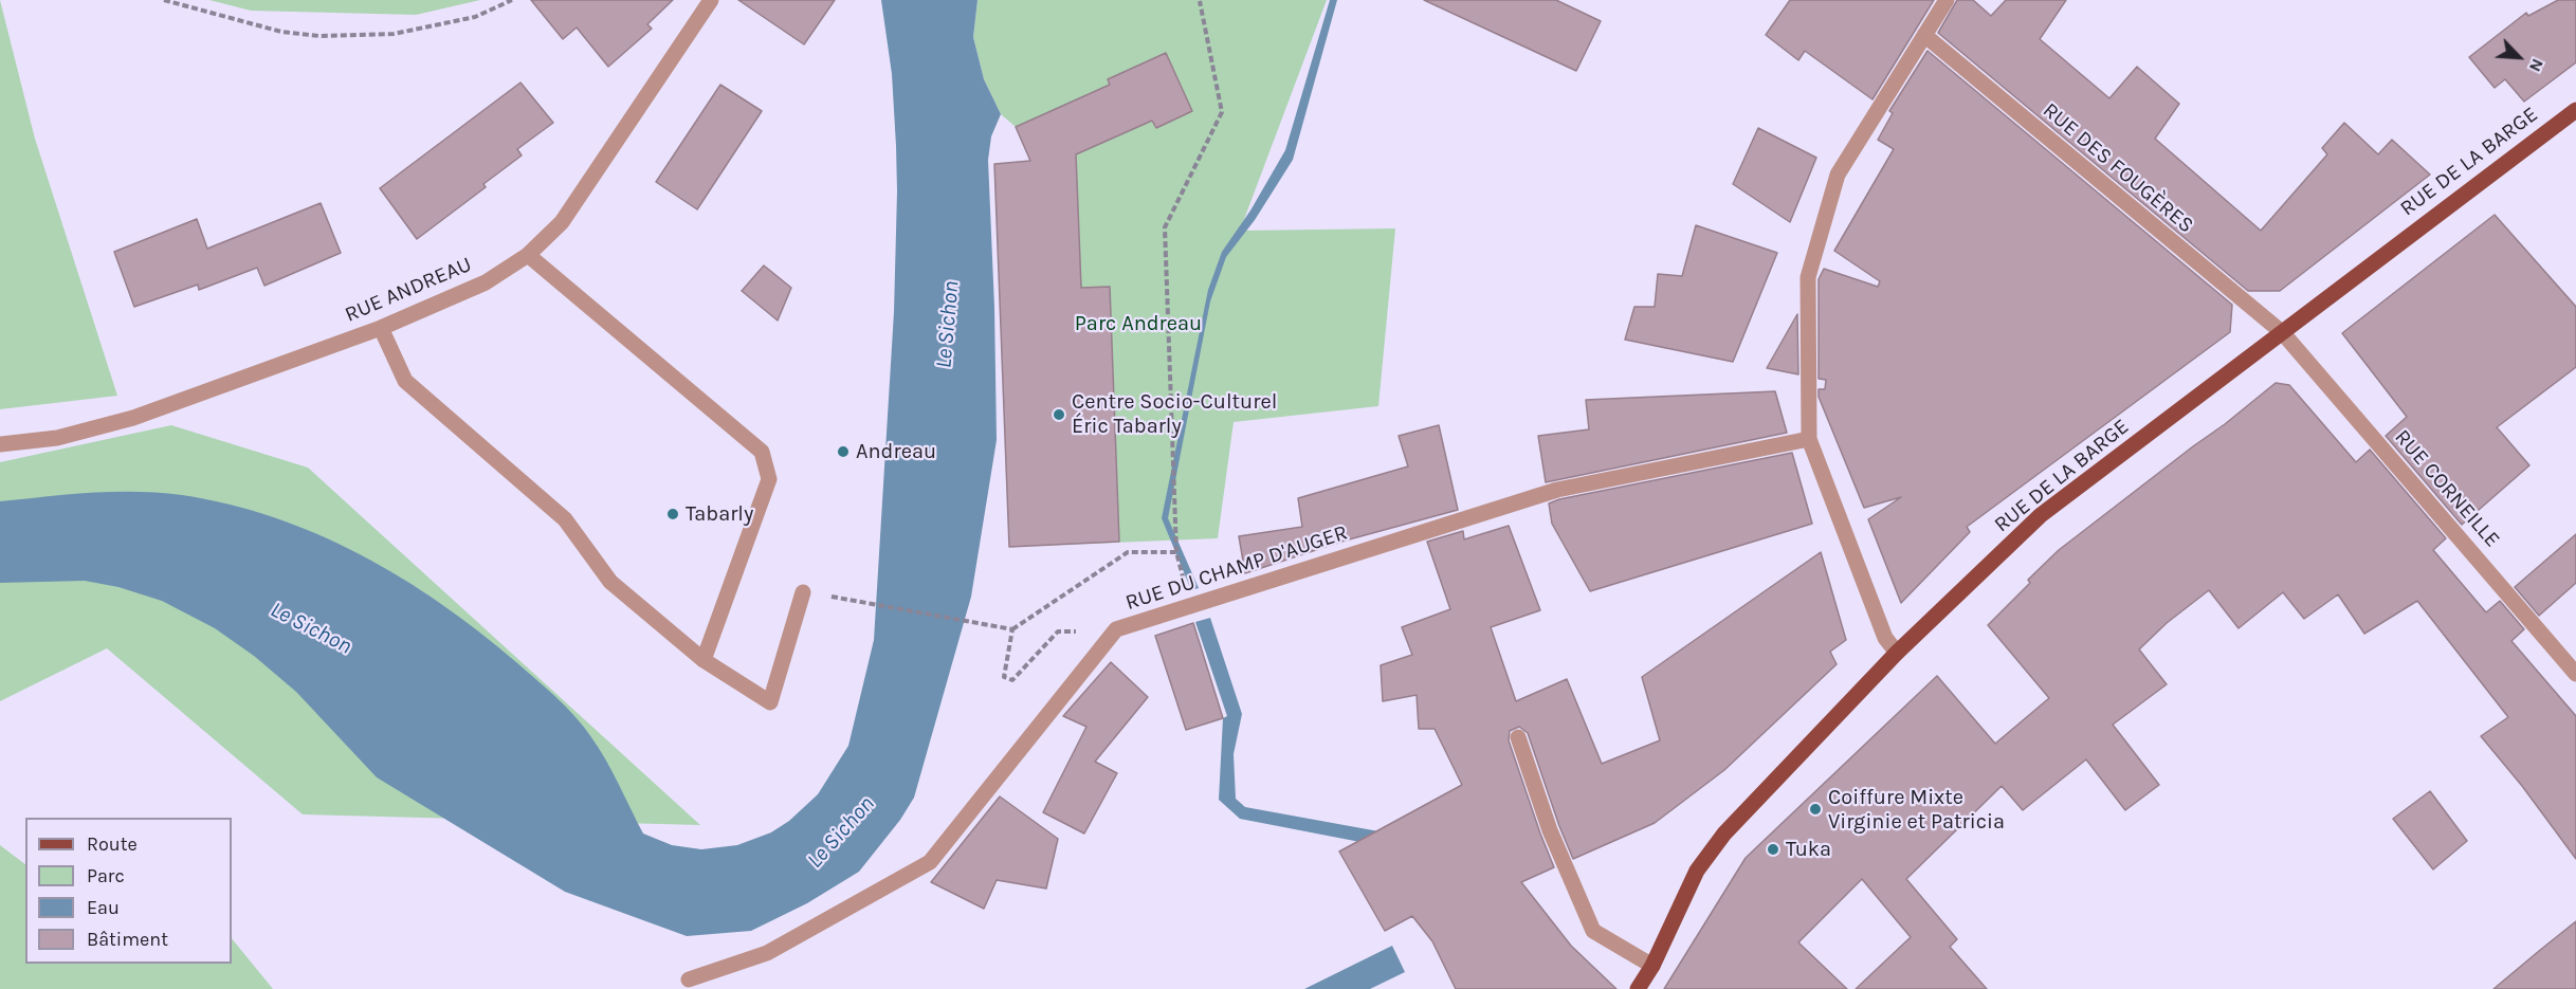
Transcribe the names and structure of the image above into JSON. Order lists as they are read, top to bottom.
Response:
{
  "streets": {
    "main road": ["RUE DE LA BARGE"],
    "street": [
      "RUE DES FOUGÈRES",
      "RUE ANDREAU",
      "RUE CORNEILLE",
      "RUE DU CHAMP D'AUGER"
    ]
  },
  "crossings": [
    ["RUE DE LA BARGE", "RUE DES FOUGÈRES"],
    ["RUE DE LA BARGE", "RUE CORNEILLE"],
    ["RUE DES FOUGÈRES", "RUE CORNEILLE"]
  ],
  "water": ["Le Sichon"],
  "parks": ["Parc Andreau"],
  "places": [
    "Centre Socio-Culturel Éric Tabarly",
    "Andreau",
    "Tabarly",
    "Coiffure Mixte Virginie et Patricia",
    "Tuka"
  ],
  "legend": [
    "Route",
    "Parc",
    "Eau",
    "Bâtiment"
  ],
  "north": "bottom right"
}
